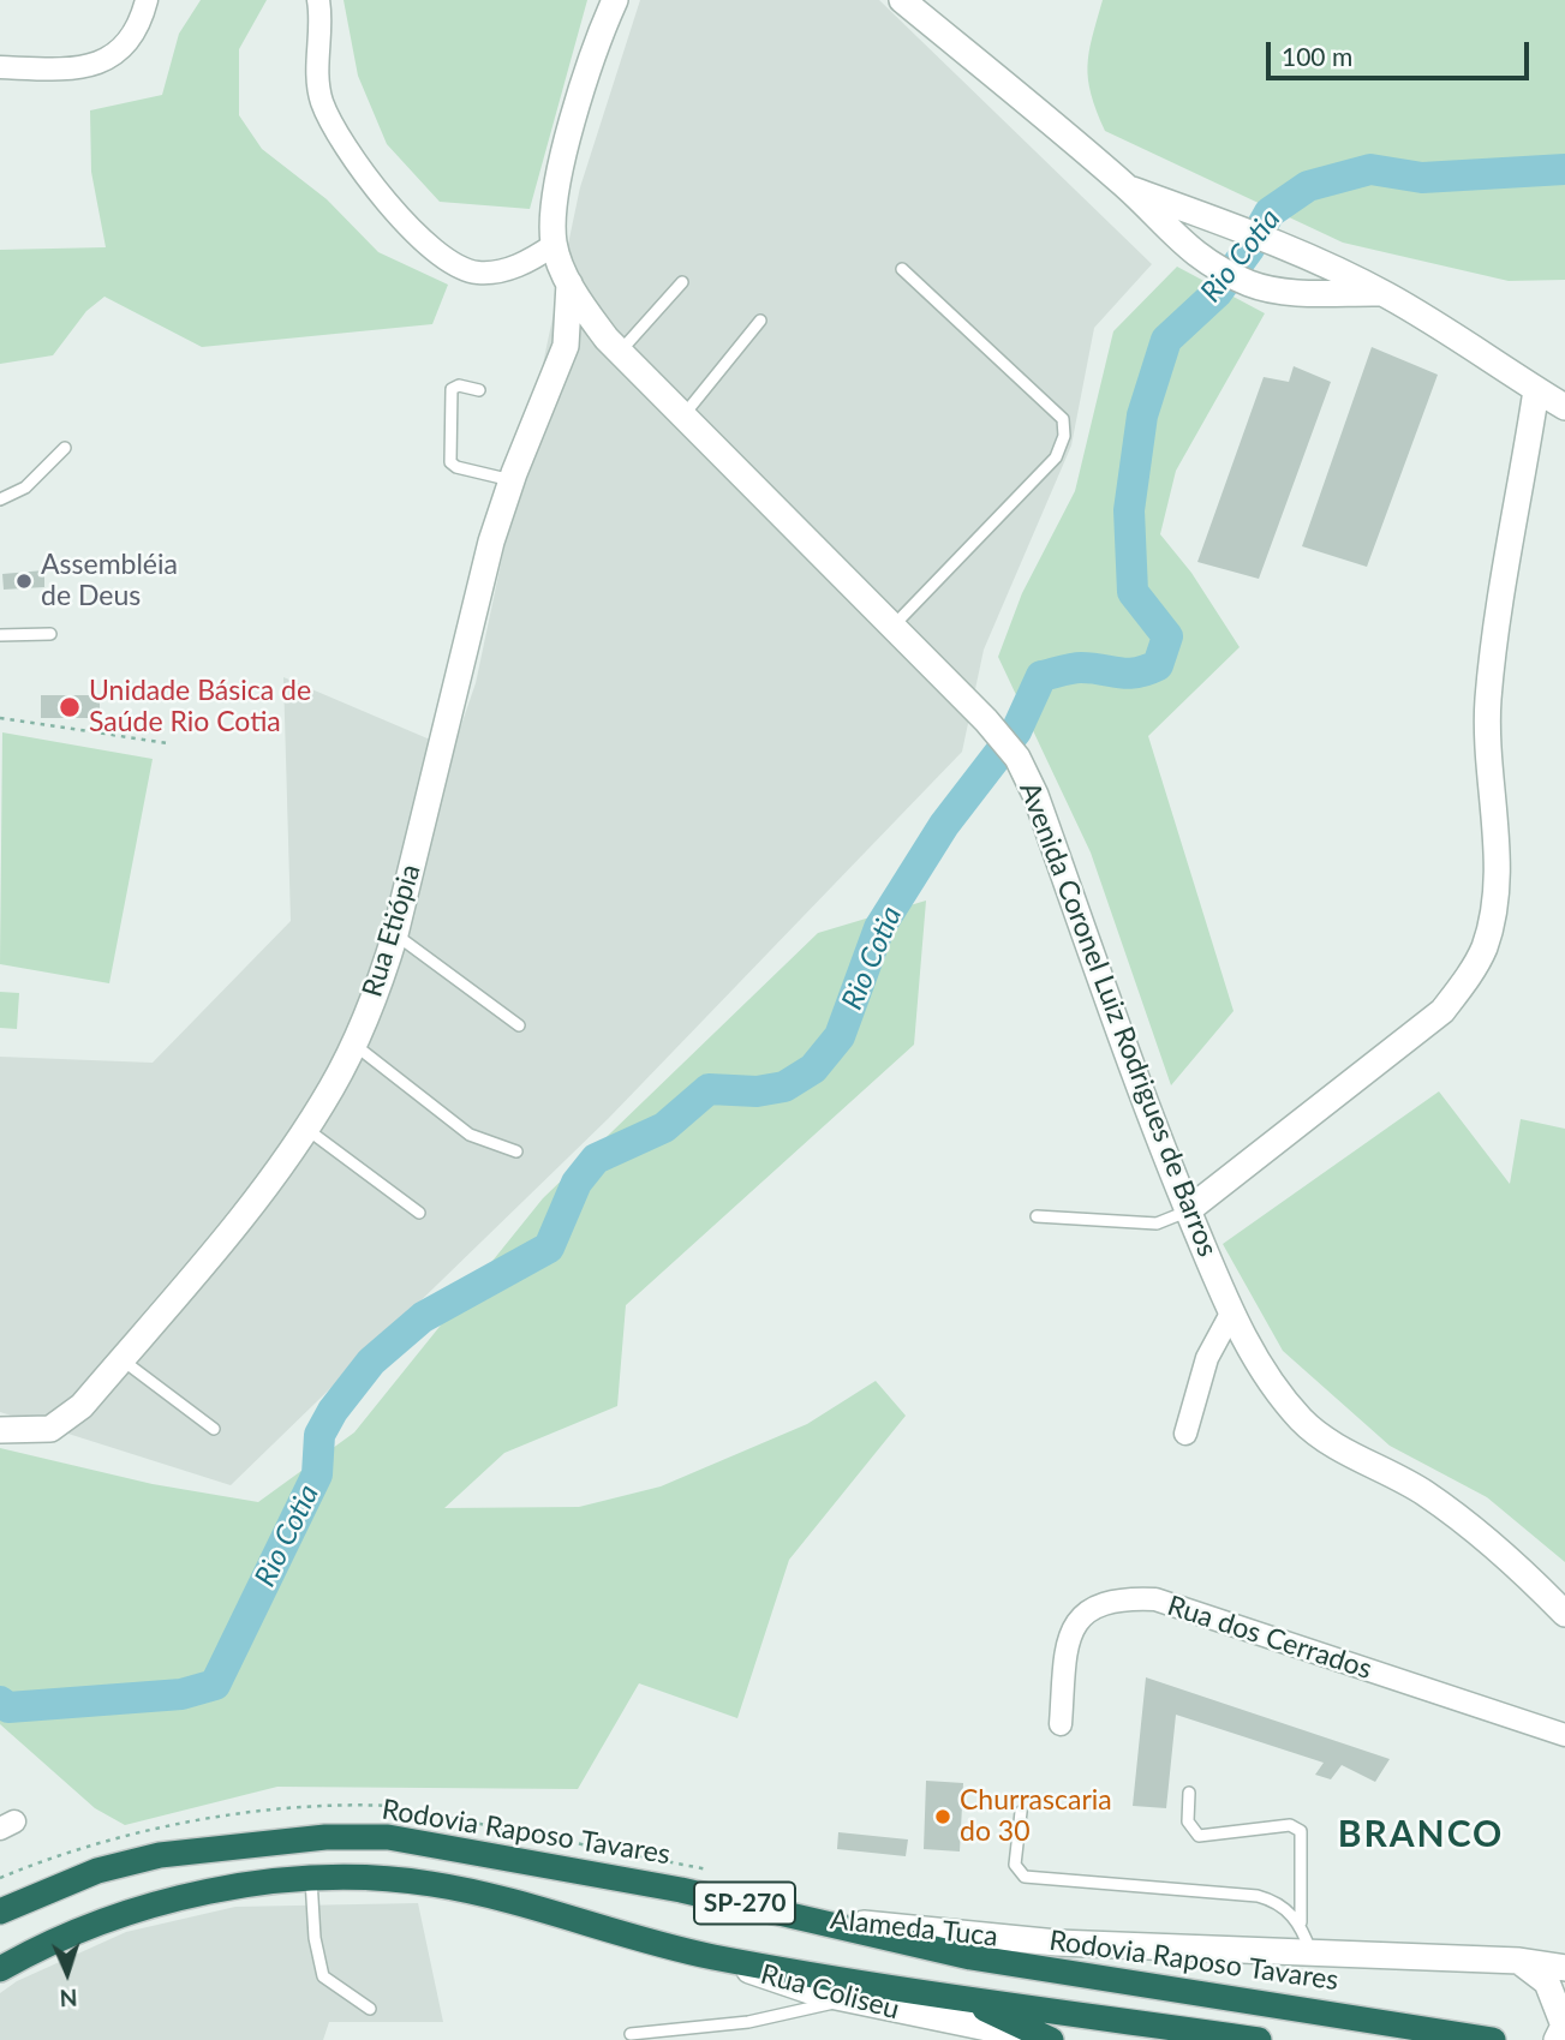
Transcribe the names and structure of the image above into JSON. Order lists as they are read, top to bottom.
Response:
{
  "streets": {
    "highway": ["Rodovia Raposo Tavares", "SP-270"],
    "street": [
      "Rua Etiópia",
      "Avenida Coronel Luiz Rodrigues de Barros",
      "Rua dos Cerrados",
      "Alameda Tuca",
      "Rua Coliseu"
    ]
  },
  "crossings": [
    ["Rua Etiópia", "Avenida Coronel Luiz Rodrigues de Barros"],
    ["Rodovia Raposo Tavares", "Alameda Tuca"],
    ["SP-270", "Rua Coliseu"]
  ],
  "districts": ["BRANCO"],
  "water": ["Rio Cotia"],
  "places": ["Assembléia de Deus", "Unidade Básica de Saúde Rio Cotia", "Churrascaria do 30"],
  "scale_bar": "100 m",
  "north": "bottom"
}
